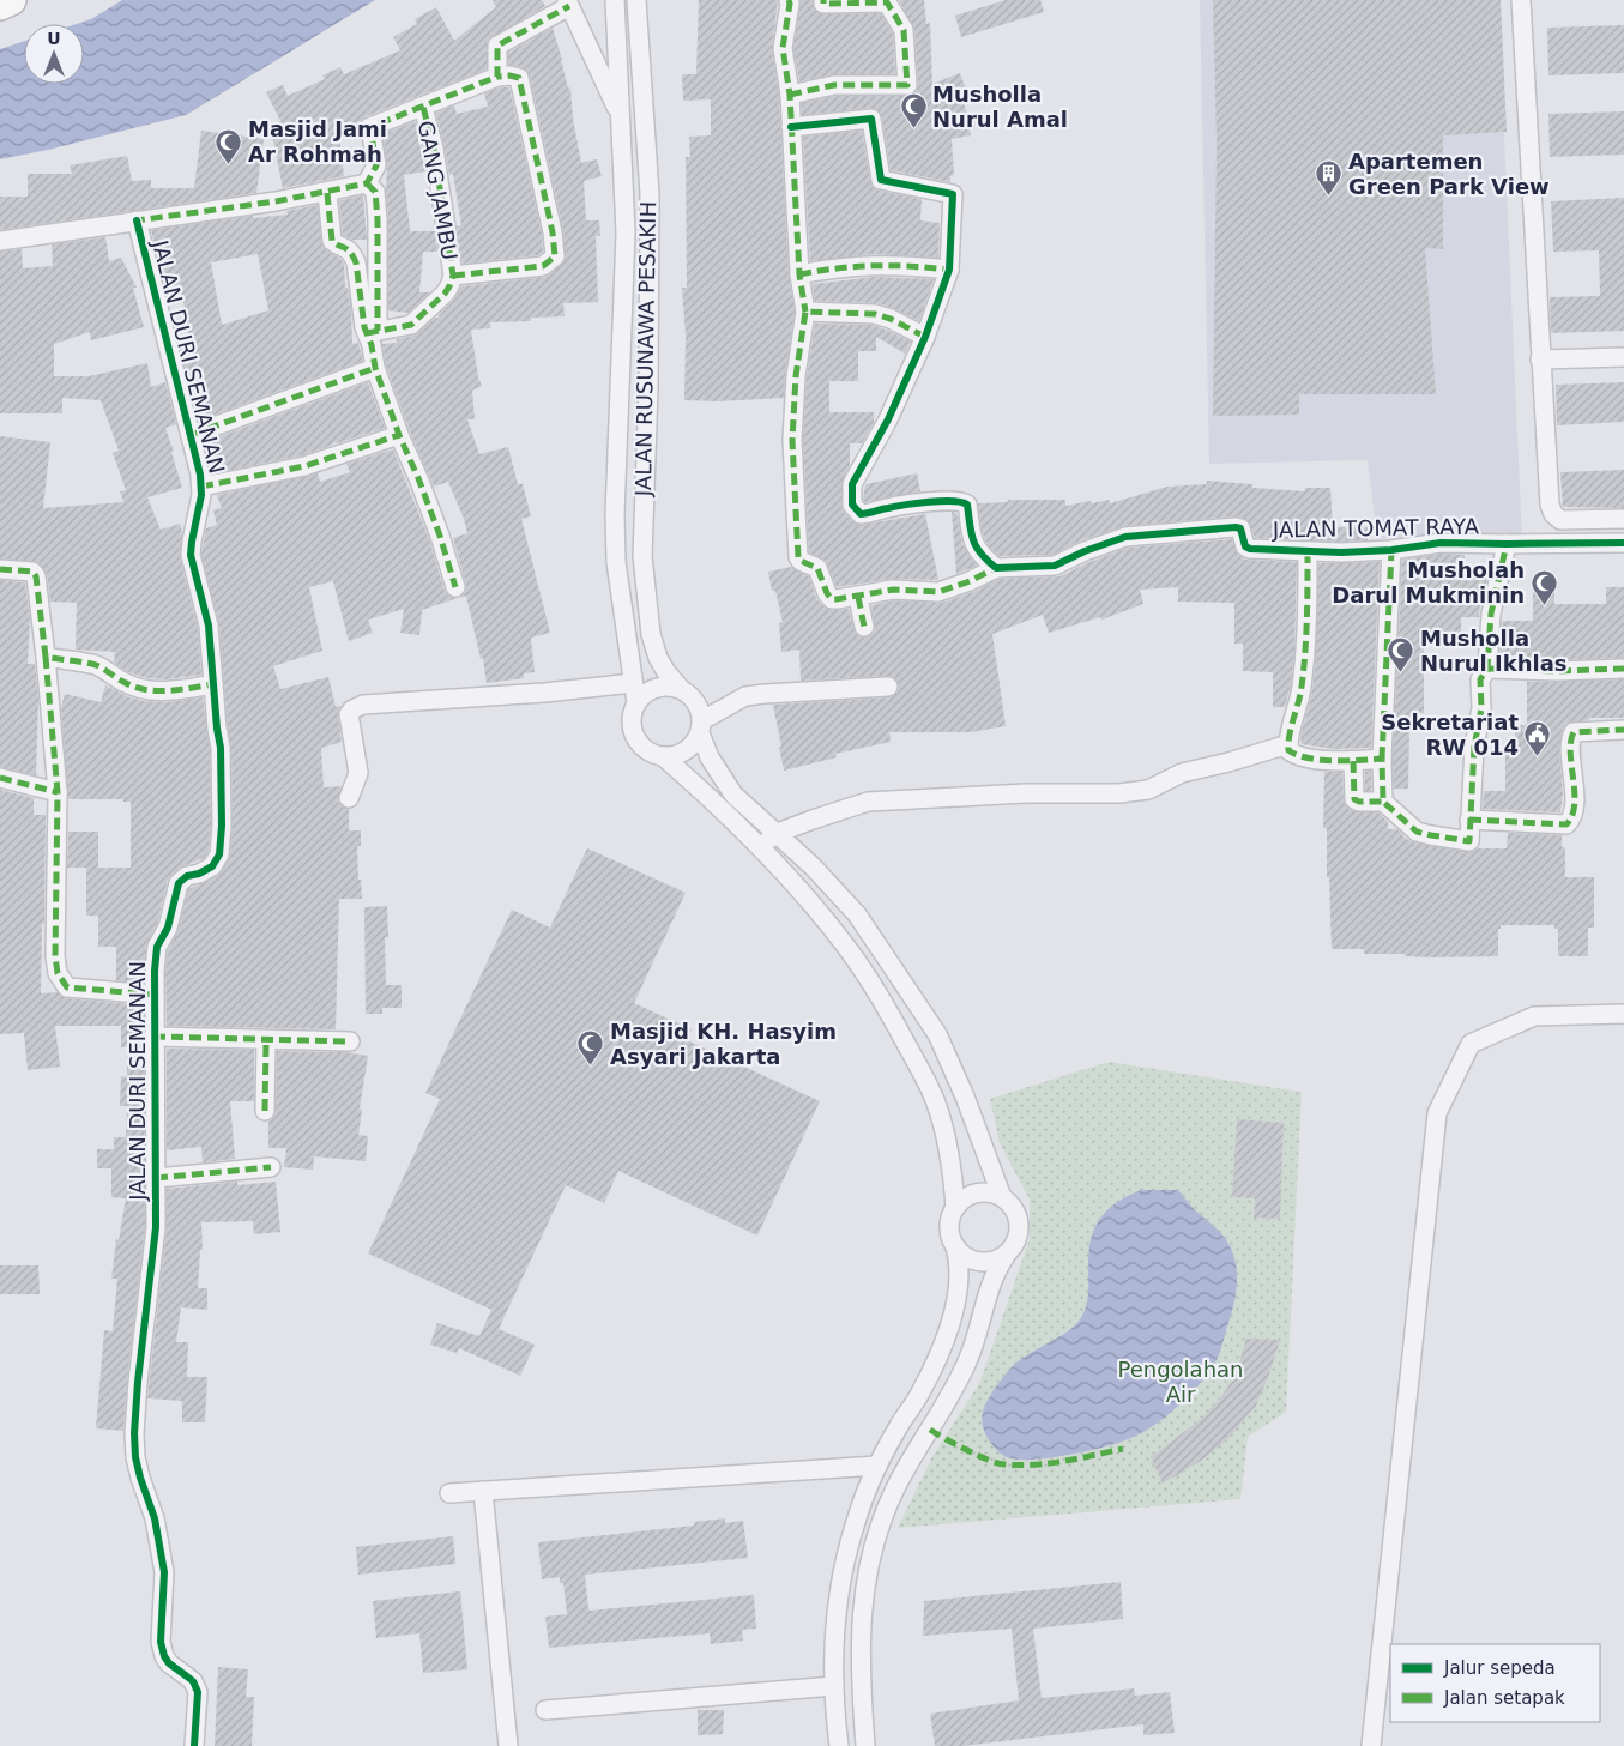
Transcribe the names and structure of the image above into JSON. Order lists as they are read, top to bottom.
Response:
{
  "streets": {
    "street": [
      "GANG JAMBU",
      "JALAN RUSUNAWA PESAKIH",
      "JALAN DURI SEMANAN",
      "JALAN TOMAT RAYA"
    ]
  },
  "parks": ["Pengolahan Air"],
  "places": {
    "mosque": [
      "Musholla Nurul Amal",
      "Masjid Jami Ar Rohmah",
      "Musholah Darul Mukminin",
      "Musholla Nurul Ikhlas",
      "Masjid KH. Hasyim Asyari Jakarta"
    ],
    "building": ["Apartemen Green Park View"],
    "public building": ["Sekretariat RW 014"]
  },
  "legend": ["Jalur sepeda", "Jalan setapak"],
  "north": "top"
}
